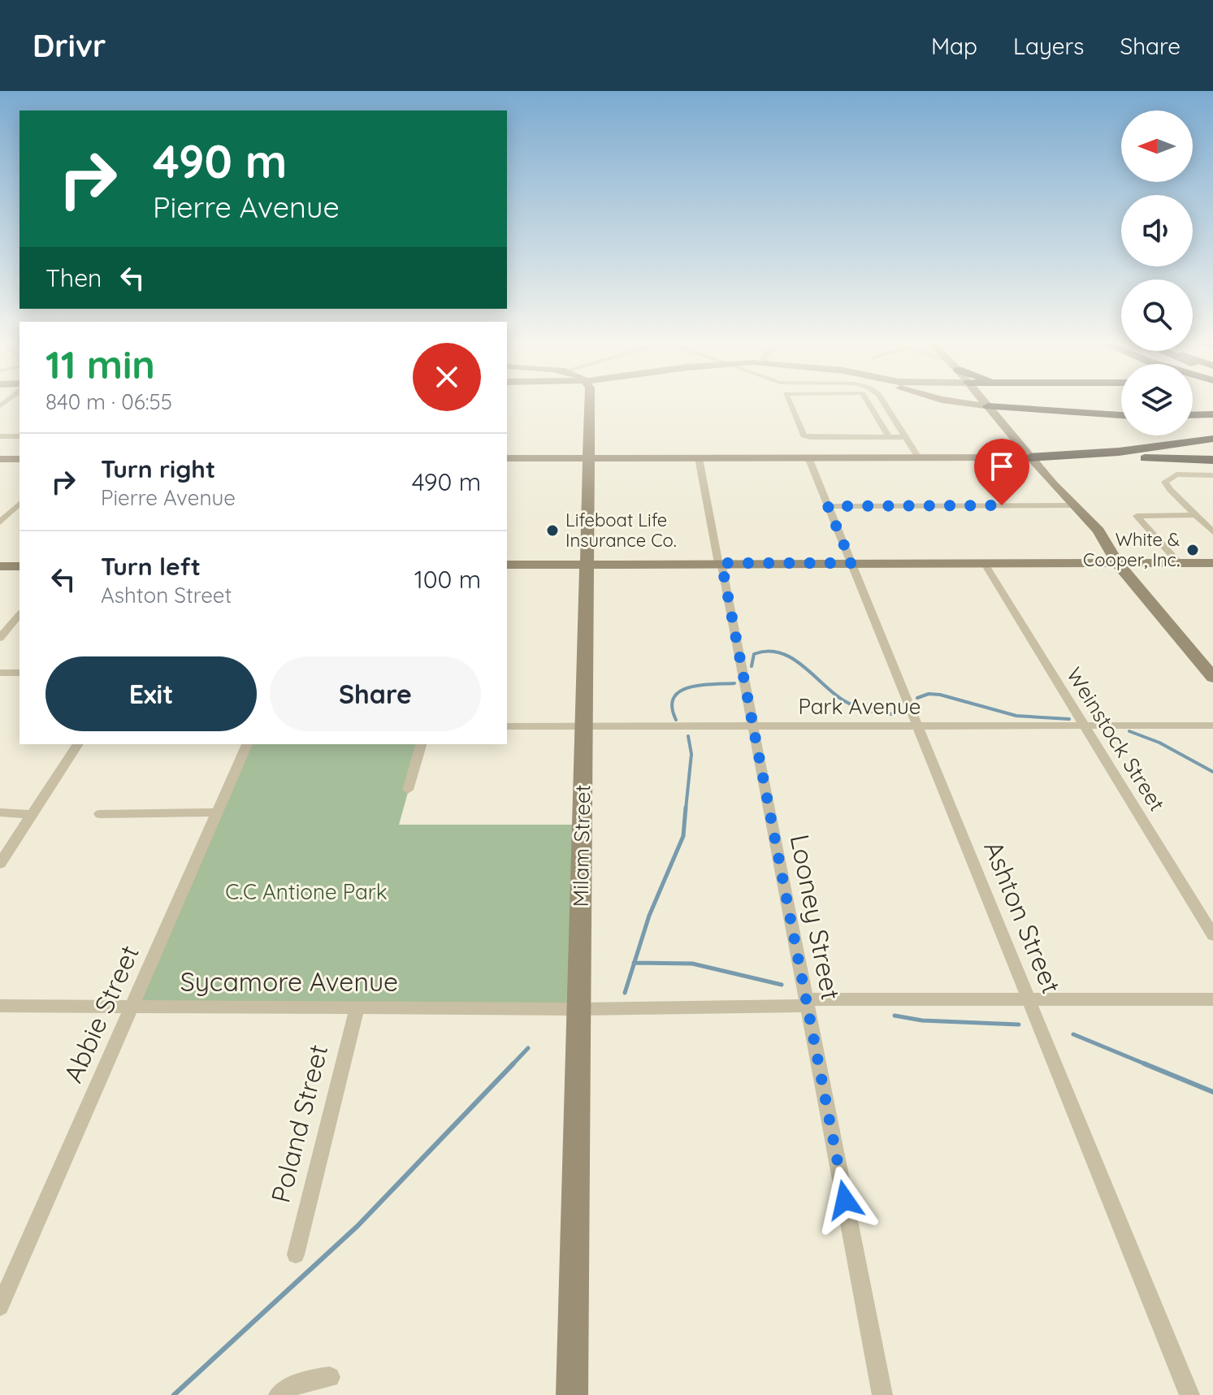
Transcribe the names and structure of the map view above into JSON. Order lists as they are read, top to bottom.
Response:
{
  "streets": {
    "street": [
      "Park Avenue",
      "Weinstock Street",
      "Milam Street",
      "Looney Street",
      "Ashton Street",
      "Sycamore Avenue",
      "Abbie Street",
      "Poland Street"
    ]
  },
  "crossings": [
    ["Park Avenue", "Weinstock Street"],
    ["Park Avenue", "Milam Street"],
    ["Park Avenue", "Looney Street"],
    ["Park Avenue", "Ashton Street"],
    ["Milam Street", "Sycamore Avenue"],
    ["Looney Street", "Sycamore Avenue"],
    ["Ashton Street", "Sycamore Avenue"],
    ["Sycamore Avenue", "Abbie Street"],
    ["Sycamore Avenue", "Poland Street"]
  ],
  "parks": ["C.C Antione Park"],
  "places": ["Lifeboat Life Insurance Co.", "White & Cooper, Inc."],
  "north": "left",
  "page": {
    "header": "Drivr",
    "nav": ["Map", "Layers", "Share"],
    "turn": ["490 m", "Pierre Avenue"],
    "then": "Then",
    "heading": ["11 min", "840 m · 06:55"],
    "list": [
      {
        "name": "Turn right",
        "note": "Pierre Avenue",
        "value": "490 m"
      },
      {
        "name": "Turn left",
        "note": "Ashton Street",
        "value": "100 m"
      }
    ],
    "buttons": ["Exit", "Share"]
  }
}
